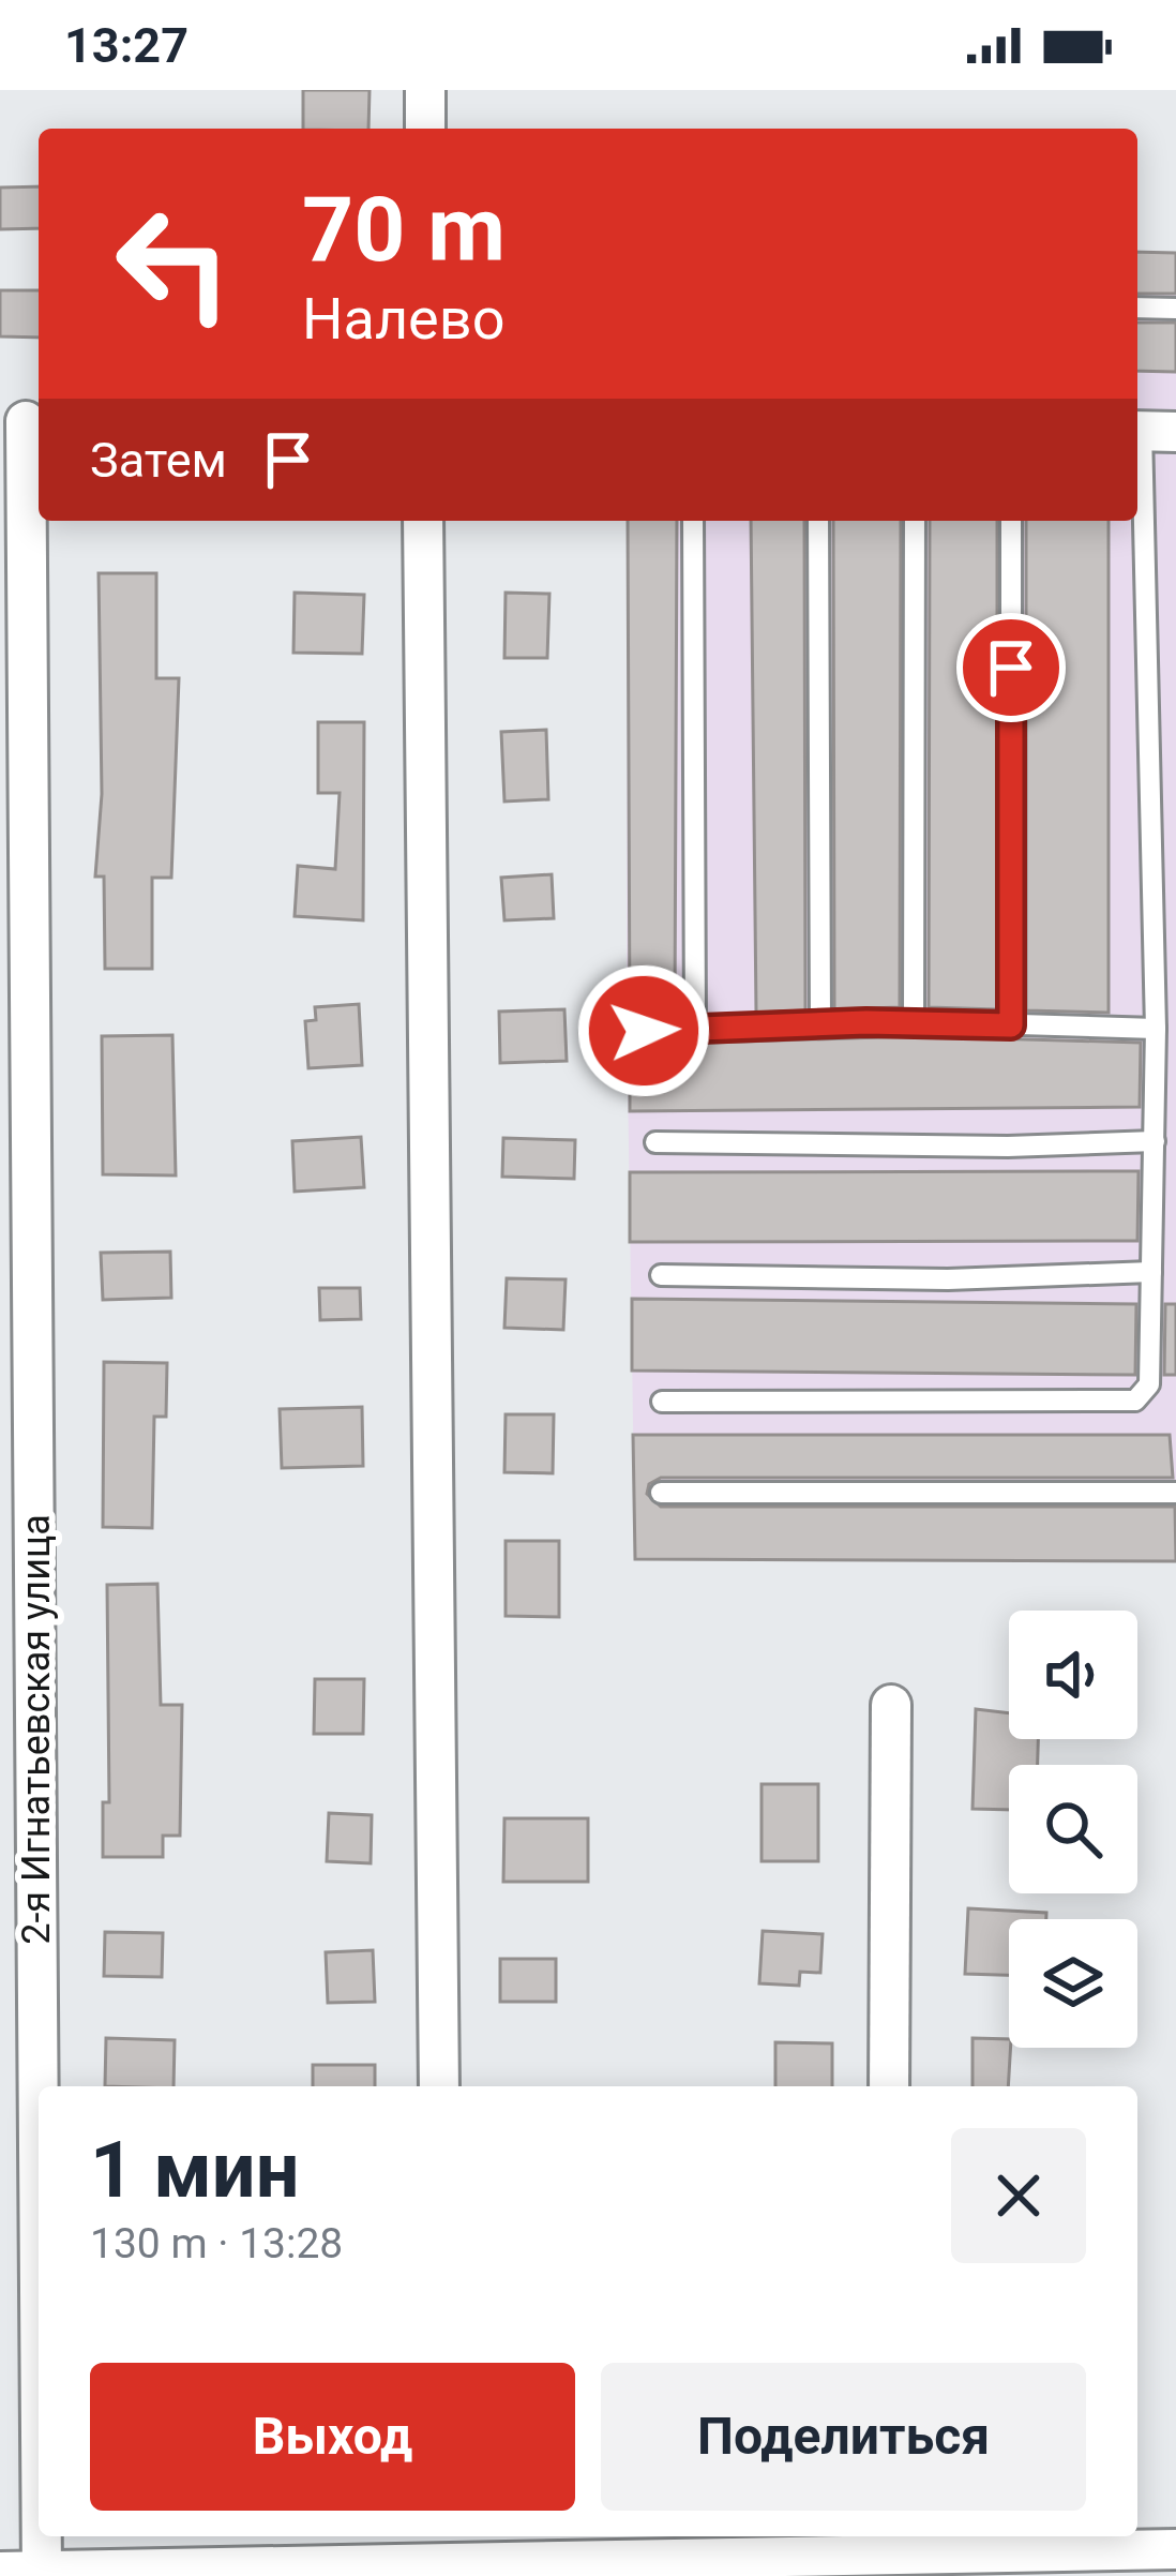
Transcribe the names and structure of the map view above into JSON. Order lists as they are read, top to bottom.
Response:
{
  "streets": {
    "street": ["2-я Игнатьевская улица"]
  },
  "page": {
    "status": "13:27",
    "turn": ["70 m", "Налево"],
    "then": "Затем",
    "heading": ["1 мин", "130 m · 13:28"],
    "buttons": ["Выход", "Поделиться"]
  }
}
